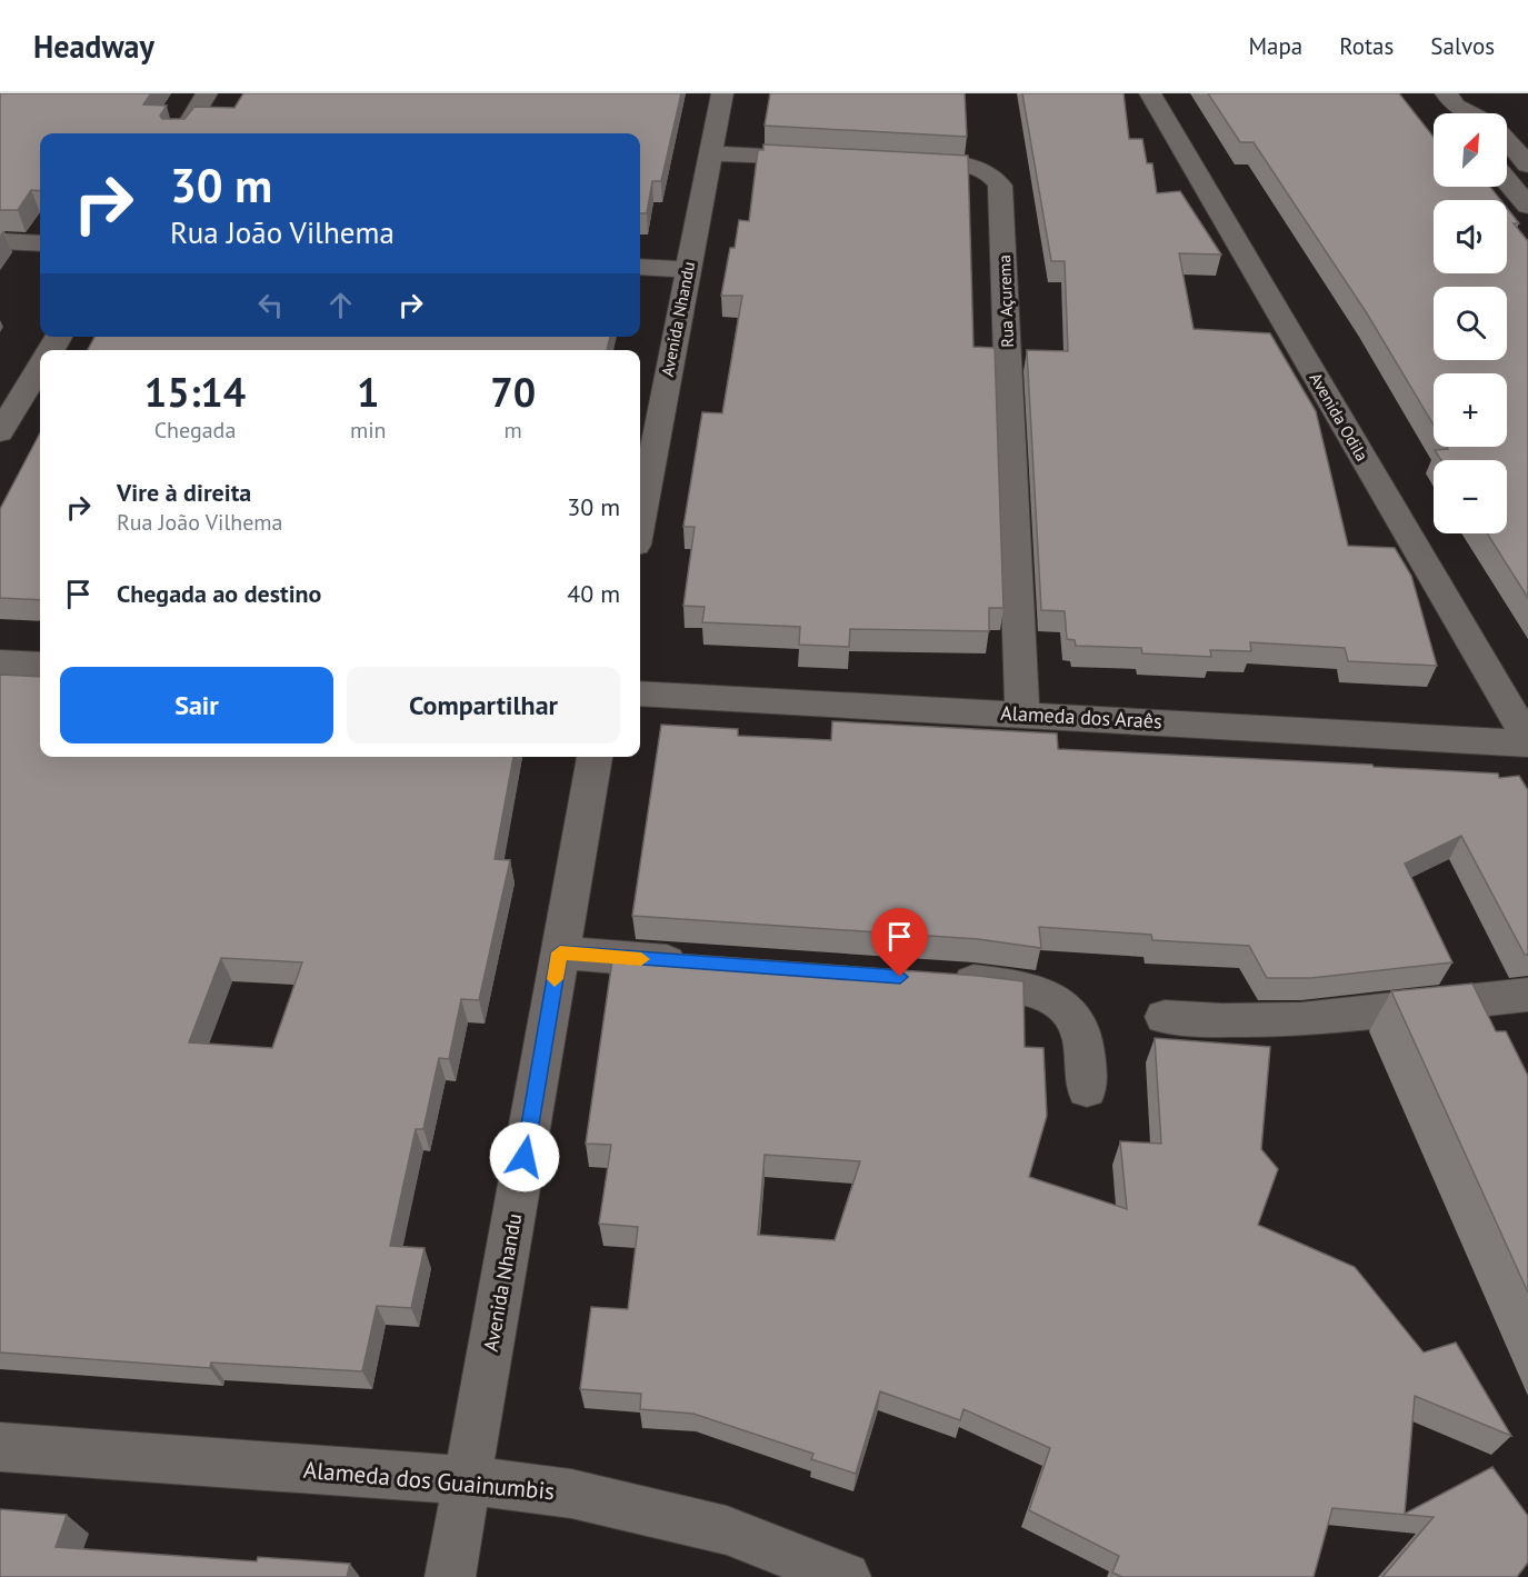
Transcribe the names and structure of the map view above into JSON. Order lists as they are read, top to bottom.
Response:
{
  "streets": {
    "street": [
      "Rua Açurema",
      "Avenida Nhandu",
      "Avenida Odila",
      "Alameda dos Araês",
      "Alameda dos Guainumbis"
    ]
  },
  "crossings": [
    ["Rua Açurema", "Alameda dos Araês"],
    ["Avenida Nhandu", "Alameda dos Guainumbis"],
    ["Avenida Odila", "Alameda dos Araês"]
  ],
  "north": "top right",
  "page": {
    "header": "Headway",
    "nav": ["Mapa", "Rotas", "Salvos"],
    "map_buttons": ["+", "−"],
    "turn": ["30 m", "Rua João Vilhema"],
    "eta": [
      "15:14",
      "Chegada",
      "1",
      "min",
      "70",
      "m"
    ],
    "list": [
      {
        "name": "Vire à direita",
        "note": "Rua João Vilhema",
        "value": "30 m"
      },
      {
        "name": "Chegada ao destino",
        "value": "40 m"
      }
    ],
    "buttons": ["Sair", "Compartilhar"]
  }
}
